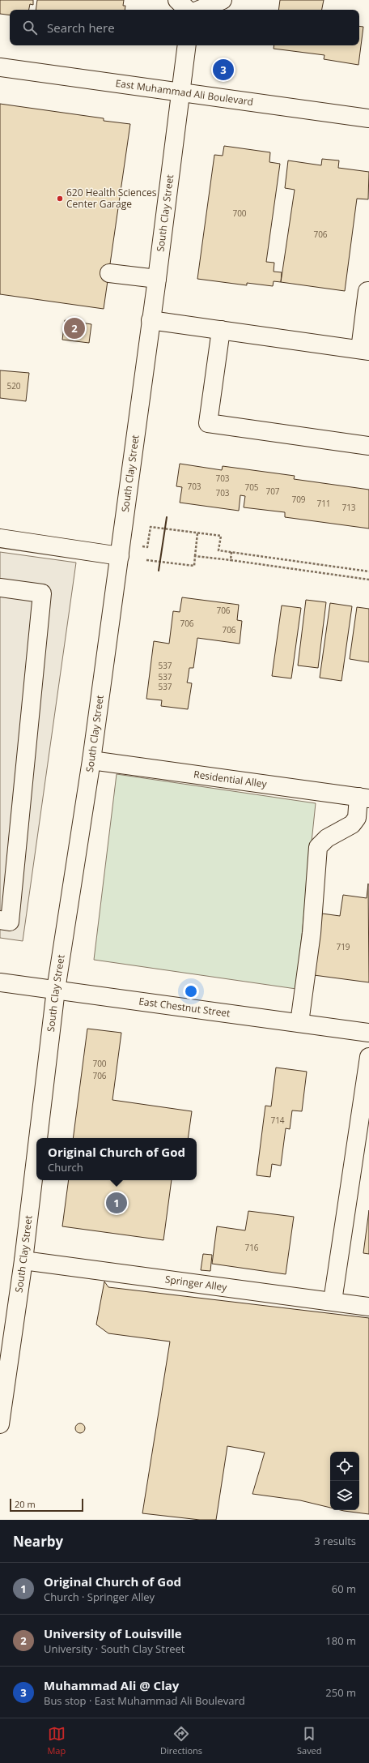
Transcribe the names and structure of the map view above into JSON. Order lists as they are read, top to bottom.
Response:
{
  "streets": {
    "street": [
      "East Muhammad Ali Boulevard",
      "South Clay Street",
      "Residential Alley",
      "East Chestnut Street",
      "Springer Alley"
    ]
  },
  "crossings": [
    ["East Muhammad Ali Boulevard", "South Clay Street"],
    ["South Clay Street", "Residential Alley"],
    ["South Clay Street", "East Chestnut Street"],
    ["South Clay Street", "Springer Alley"]
  ],
  "places": ["620 Health Sciences Center Garage"],
  "house_numbers": [
    "700",
    "706",
    "520",
    "703",
    "703",
    "705",
    "707",
    "703",
    "709",
    "711",
    "713",
    "706",
    "706",
    "706",
    "537",
    "537",
    "537",
    "719",
    "700",
    "706",
    "714",
    "716"
  ],
  "scale_bar": "20 m",
  "page": {
    "search": "Search here",
    "pins": ["3", "2", "1"],
    "popup": ["Original Church of God", "Church"],
    "scale": "20 m",
    "heading": ["Nearby", "3 results"],
    "list": [
      {
        "mark": "1",
        "name": "Original Church of God",
        "note": "Church · Springer Alley",
        "value": "60 m"
      },
      {
        "mark": "2",
        "name": "University of Louisville",
        "note": "University · South Clay Street",
        "value": "180 m"
      },
      {
        "mark": "3",
        "name": "Muhammad Ali @ Clay",
        "note": "Bus stop · East Muhammad Ali Boulevard",
        "value": "250 m"
      }
    ],
    "nav": ["Map", "Directions", "Saved"]
  }
}
